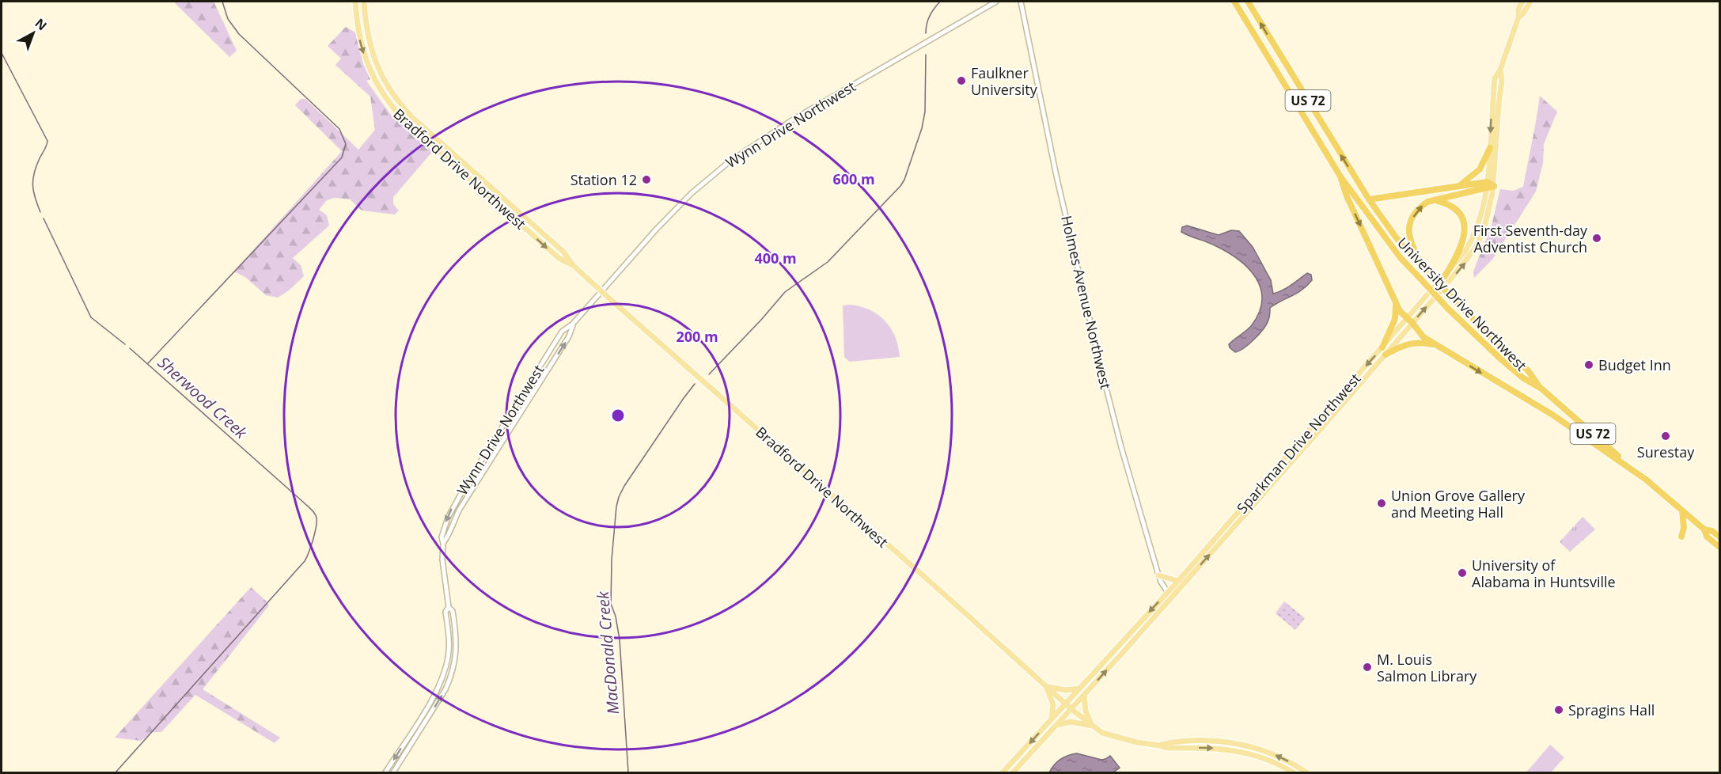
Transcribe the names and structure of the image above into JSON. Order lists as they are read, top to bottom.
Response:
{
  "streets": {
    "highway": ["US 72", "University Drive Northwest"],
    "main road": ["Bradford Drive Northwest", "Sparkman Drive Northwest"],
    "street": ["Wynn Drive Northwest", "Holmes Avenue Northwest"]
  },
  "crossings": [
    ["US 72", "University Drive Northwest"],
    ["Wynn Drive Northwest", "Bradford Drive Northwest"],
    ["Bradford Drive Northwest", "Sparkman Drive Northwest"],
    ["Holmes Avenue Northwest", "Sparkman Drive Northwest"]
  ],
  "water": ["Sherwood Creek", "MacDonald Creek"],
  "places": [
    "Faulkner University",
    "Station 12",
    "First Seventh-day Adventist Church",
    "Budget Inn",
    "Surestay",
    "Union Grove Gallery and Meeting Hall",
    "University of Alabama in Huntsville",
    "M. Louis Salmon Library",
    "Spragins Hall"
  ],
  "north": "top right",
  "rings": ["600 m", "400 m", "200 m"]
}
